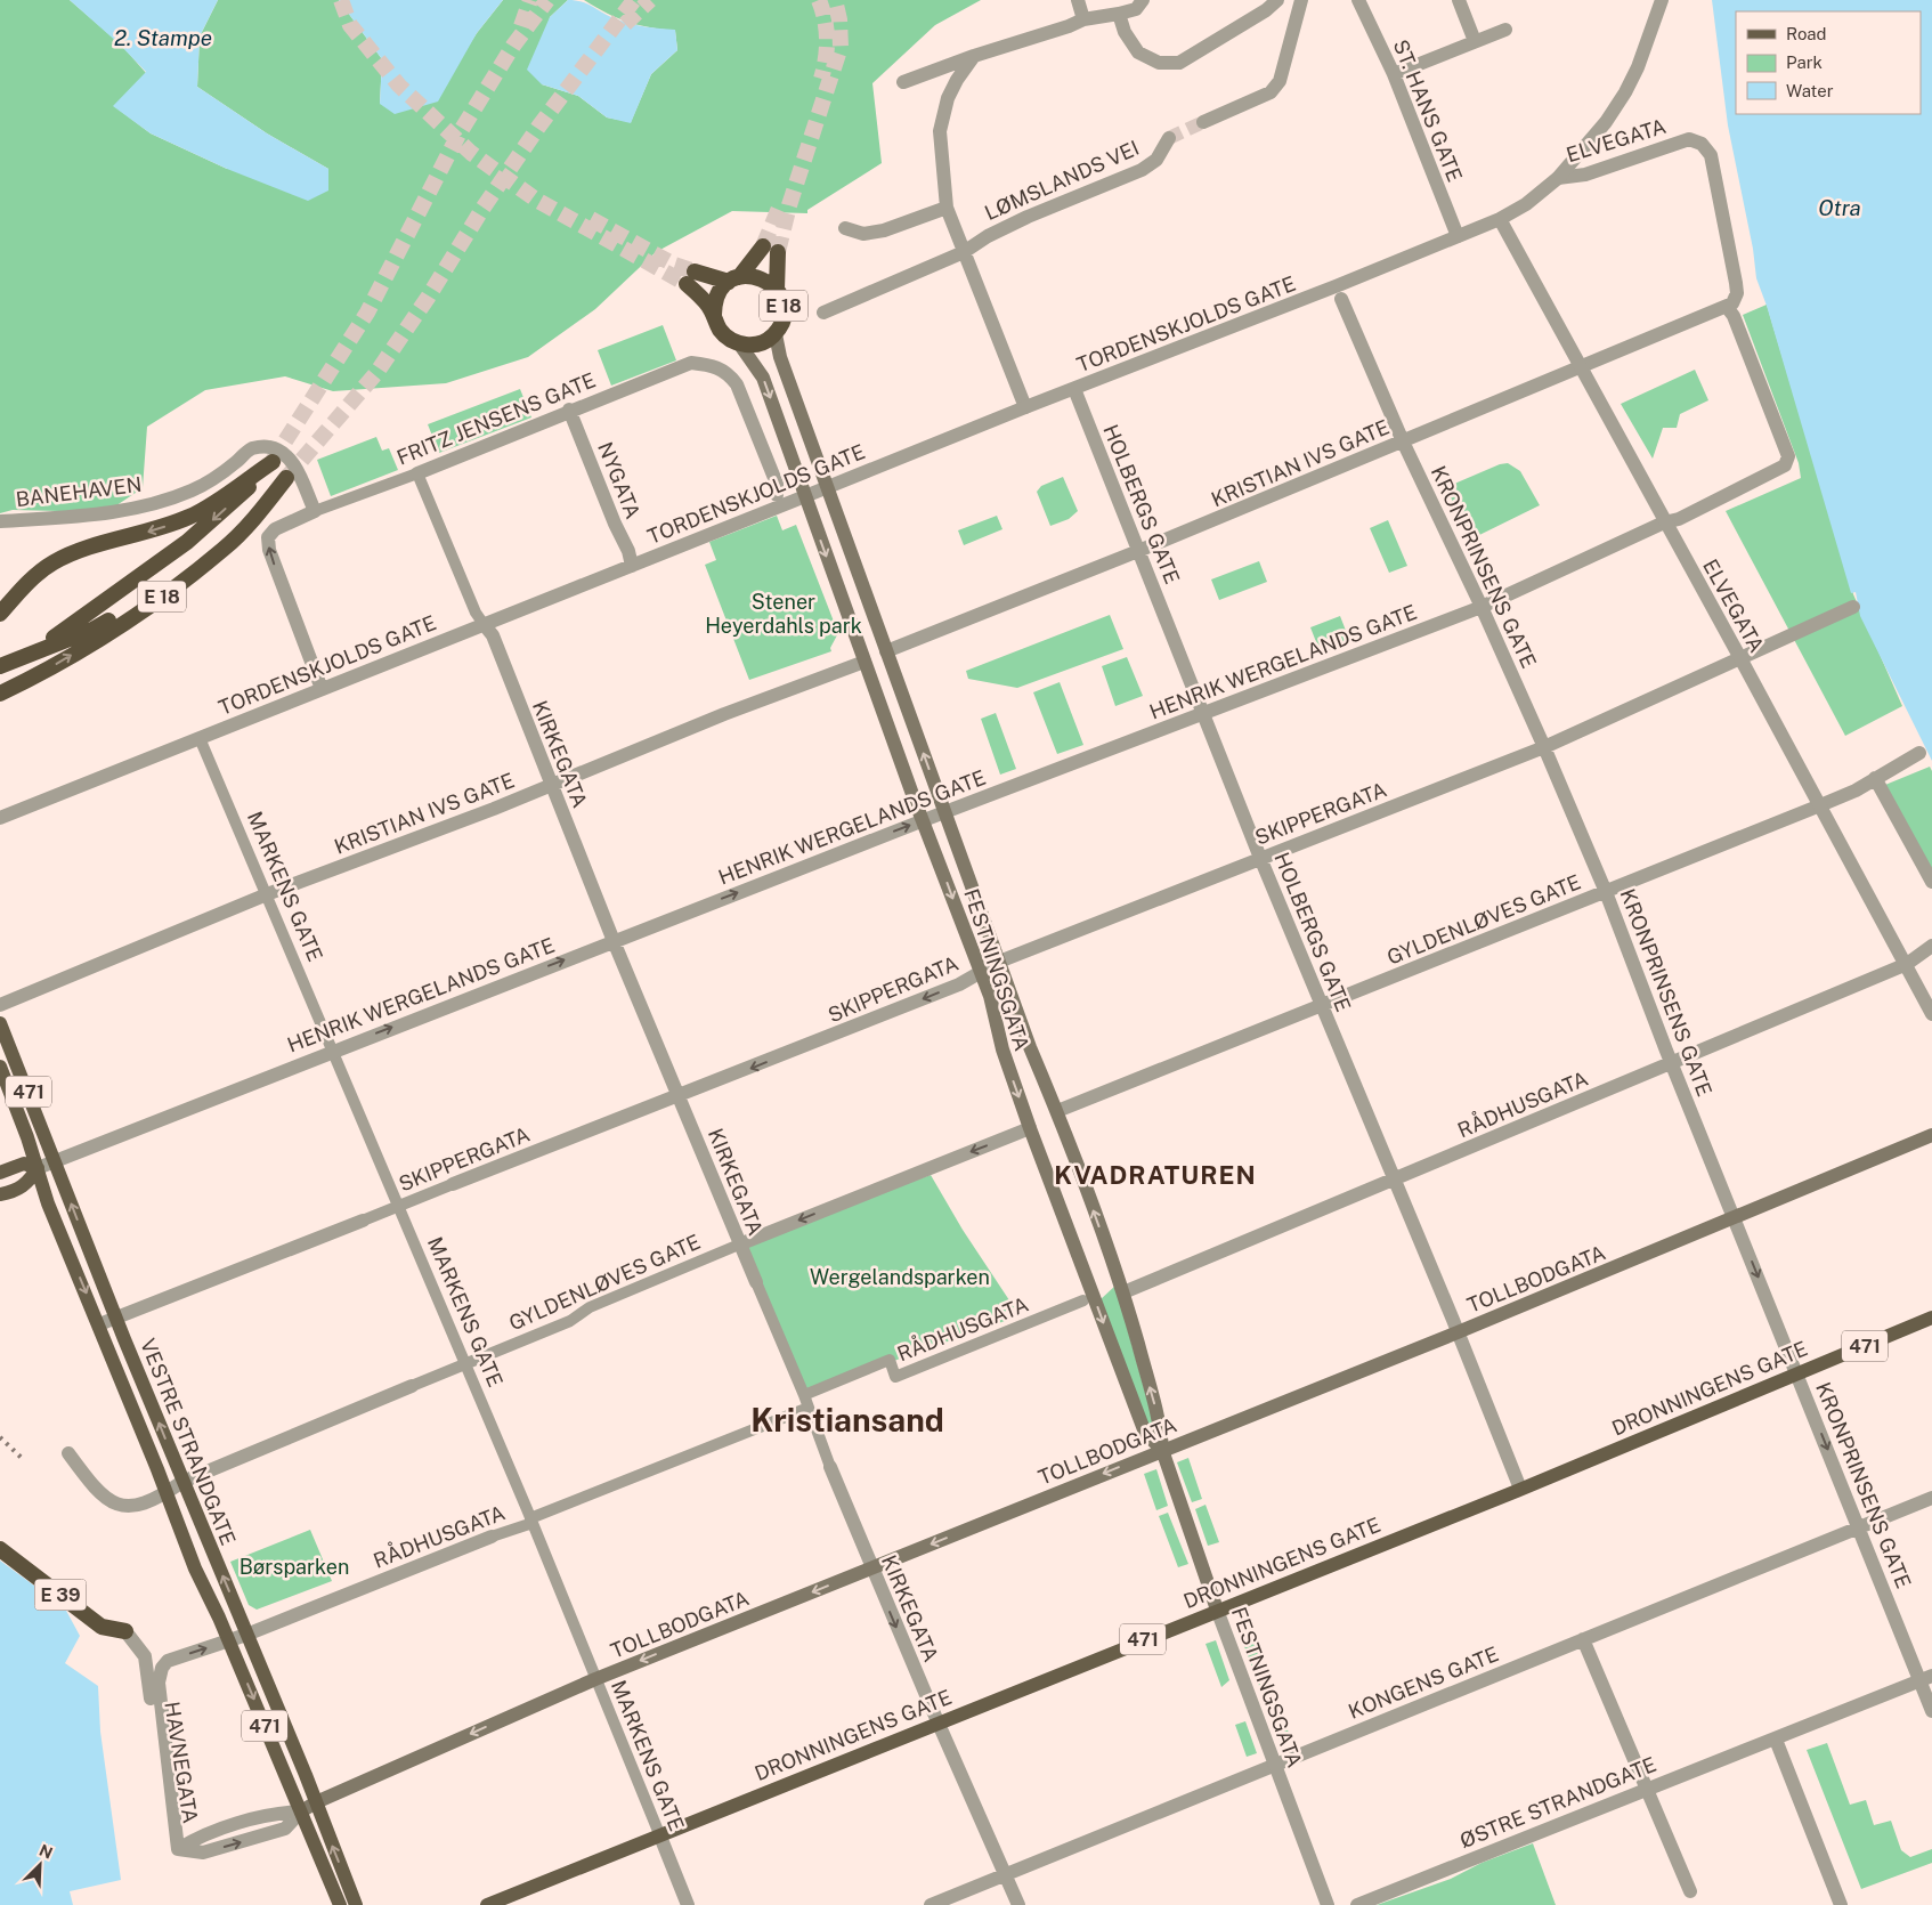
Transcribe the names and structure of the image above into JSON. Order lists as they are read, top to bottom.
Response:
{
  "streets": {
    "highway": ["E 18", "E 39"],
    "main road": [
      "FESTNINGSGATA",
      "471",
      "TOLLBODGATA",
      "DRONNINGENS GATE",
      "VESTRE STRANDGATE"
    ],
    "street": [
      "ST. HANS GATE",
      "ELVEGATA",
      "LØMSLANDS VEI",
      "TORDENSKJOLDS GATE",
      "FRITZ JENSENS GATE",
      "KRISTIAN IVS GATE",
      "NYGATA",
      "BANEHAVEN",
      "HOLBERGS GATE",
      "KRONPRINSENS GATE",
      "HENRIK WERGELANDS GATE",
      "KIRKEGATA",
      "SKIPPERGATA",
      "MARKENS GATE",
      "GYLDENLØVES GATE",
      "RÅDHUSGATA",
      "KONGENS GATE",
      "HAVNEGATA",
      "ØSTRE STRANDGATE"
    ]
  },
  "crossings": [
    ["ST. HANS GATE", "TORDENSKJOLDS GATE"],
    ["ELVEGATA", "TORDENSKJOLDS GATE"],
    ["ELVEGATA", "KRISTIAN IVS GATE"],
    ["ELVEGATA", "HENRIK WERGELANDS GATE"],
    ["ELVEGATA", "SKIPPERGATA"],
    ["ELVEGATA", "GYLDENLØVES GATE"],
    ["ELVEGATA", "RÅDHUSGATA"],
    ["E 18", "FESTNINGSGATA"],
    ["TORDENSKJOLDS GATE", "NYGATA"],
    ["TORDENSKJOLDS GATE", "HOLBERGS GATE"],
    ["TORDENSKJOLDS GATE", "KIRKEGATA"],
    ["TORDENSKJOLDS GATE", "MARKENS GATE"],
    ["TORDENSKJOLDS GATE", "FESTNINGSGATA"],
    ["FRITZ JENSENS GATE", "NYGATA"],
    ["FRITZ JENSENS GATE", "BANEHAVEN"],
    ["FRITZ JENSENS GATE", "KIRKEGATA"],
    ["KRISTIAN IVS GATE", "HOLBERGS GATE"],
    ["KRISTIAN IVS GATE", "KRONPRINSENS GATE"],
    ["KRISTIAN IVS GATE", "HENRIK WERGELANDS GATE"],
    ["KRISTIAN IVS GATE", "KIRKEGATA"],
    ["KRISTIAN IVS GATE", "MARKENS GATE"],
    ["KRISTIAN IVS GATE", "FESTNINGSGATA"],
    ["HOLBERGS GATE", "HENRIK WERGELANDS GATE"],
    ["HOLBERGS GATE", "SKIPPERGATA"],
    ["HOLBERGS GATE", "GYLDENLØVES GATE"],
    ["HOLBERGS GATE", "RÅDHUSGATA"],
    ["HOLBERGS GATE", "TOLLBODGATA"],
    ["HOLBERGS GATE", "DRONNINGENS GATE"],
    ["KRONPRINSENS GATE", "HENRIK WERGELANDS GATE"],
    ["KRONPRINSENS GATE", "SKIPPERGATA"],
    ["KRONPRINSENS GATE", "GYLDENLØVES GATE"],
    ["KRONPRINSENS GATE", "RÅDHUSGATA"],
    ["KRONPRINSENS GATE", "TOLLBODGATA"],
    ["KRONPRINSENS GATE", "DRONNINGENS GATE"],
    ["KRONPRINSENS GATE", "KONGENS GATE"],
    ["KRONPRINSENS GATE", "ØSTRE STRANDGATE"],
    ["HENRIK WERGELANDS GATE", "KIRKEGATA"],
    ["HENRIK WERGELANDS GATE", "MARKENS GATE"],
    ["HENRIK WERGELANDS GATE", "FESTNINGSGATA"],
    ["HENRIK WERGELANDS GATE", "VESTRE STRANDGATE"],
    ["KIRKEGATA", "SKIPPERGATA"],
    ["KIRKEGATA", "GYLDENLØVES GATE"],
    ["KIRKEGATA", "RÅDHUSGATA"],
    ["KIRKEGATA", "TOLLBODGATA"],
    ["KIRKEGATA", "DRONNINGENS GATE"],
    ["KIRKEGATA", "KONGENS GATE"],
    ["SKIPPERGATA", "MARKENS GATE"],
    ["SKIPPERGATA", "FESTNINGSGATA"],
    ["SKIPPERGATA", "VESTRE STRANDGATE"],
    ["MARKENS GATE", "GYLDENLØVES GATE"],
    ["MARKENS GATE", "RÅDHUSGATA"],
    ["MARKENS GATE", "TOLLBODGATA"],
    ["MARKENS GATE", "DRONNINGENS GATE"],
    ["GYLDENLØVES GATE", "FESTNINGSGATA"],
    ["GYLDENLØVES GATE", "VESTRE STRANDGATE"],
    ["FESTNINGSGATA", "RÅDHUSGATA"],
    ["FESTNINGSGATA", "TOLLBODGATA"],
    ["FESTNINGSGATA", "DRONNINGENS GATE"],
    ["FESTNINGSGATA", "KONGENS GATE"],
    ["RÅDHUSGATA", "VESTRE STRANDGATE"],
    ["RÅDHUSGATA", "HAVNEGATA"],
    ["TOLLBODGATA", "VESTRE STRANDGATE"],
    ["TOLLBODGATA", "HAVNEGATA"],
    ["E 39", "HAVNEGATA"]
  ],
  "one_way": ["TOLLBODGATA"],
  "districts": ["KVADRATUREN", "Kristiansand"],
  "water": ["2. Stampe", "Otra"],
  "parks": ["Stener Heyerdahls park", "Wergelandsparken", "Børsparken"],
  "legend": ["Road", "Park", "Water"],
  "north": "top right"
}
